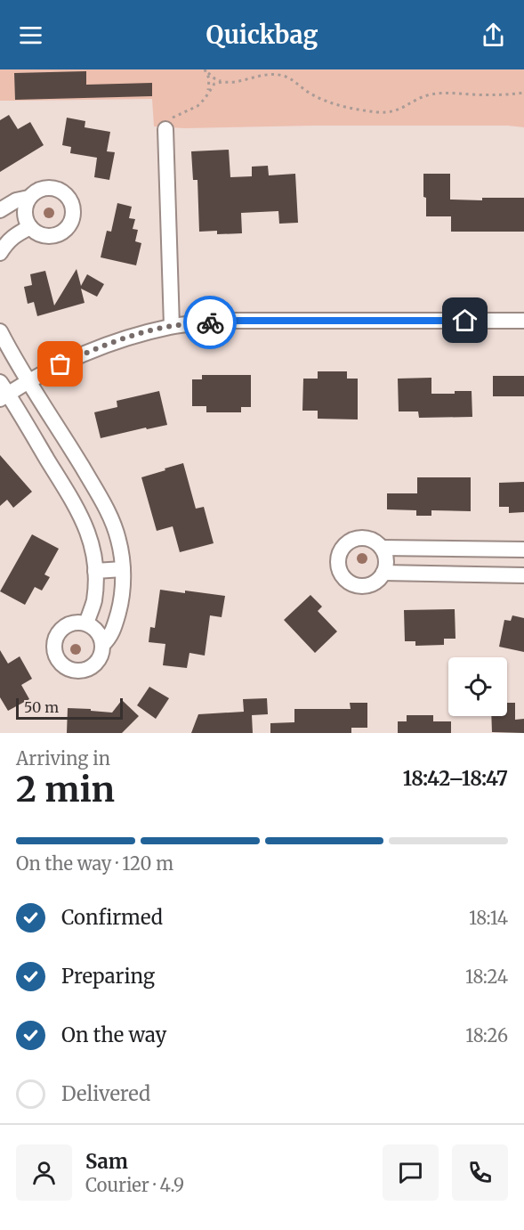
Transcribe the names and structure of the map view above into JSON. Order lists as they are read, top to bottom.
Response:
{
  "scale_bar": "50 m",
  "page": {
    "header": "Quickbag",
    "scale": "50 m",
    "heading": ["2 min", "Arriving in", "18:42–18:47"],
    "panel": ["Sam", "Courier · 4.9"],
    "bar": "On the way · 120 m",
    "list": [
      ["Confirmed", "18:14"],
      ["Preparing", "18:24"],
      ["On the way", "18:26"],
      "Delivered"
    ]
  }
}
